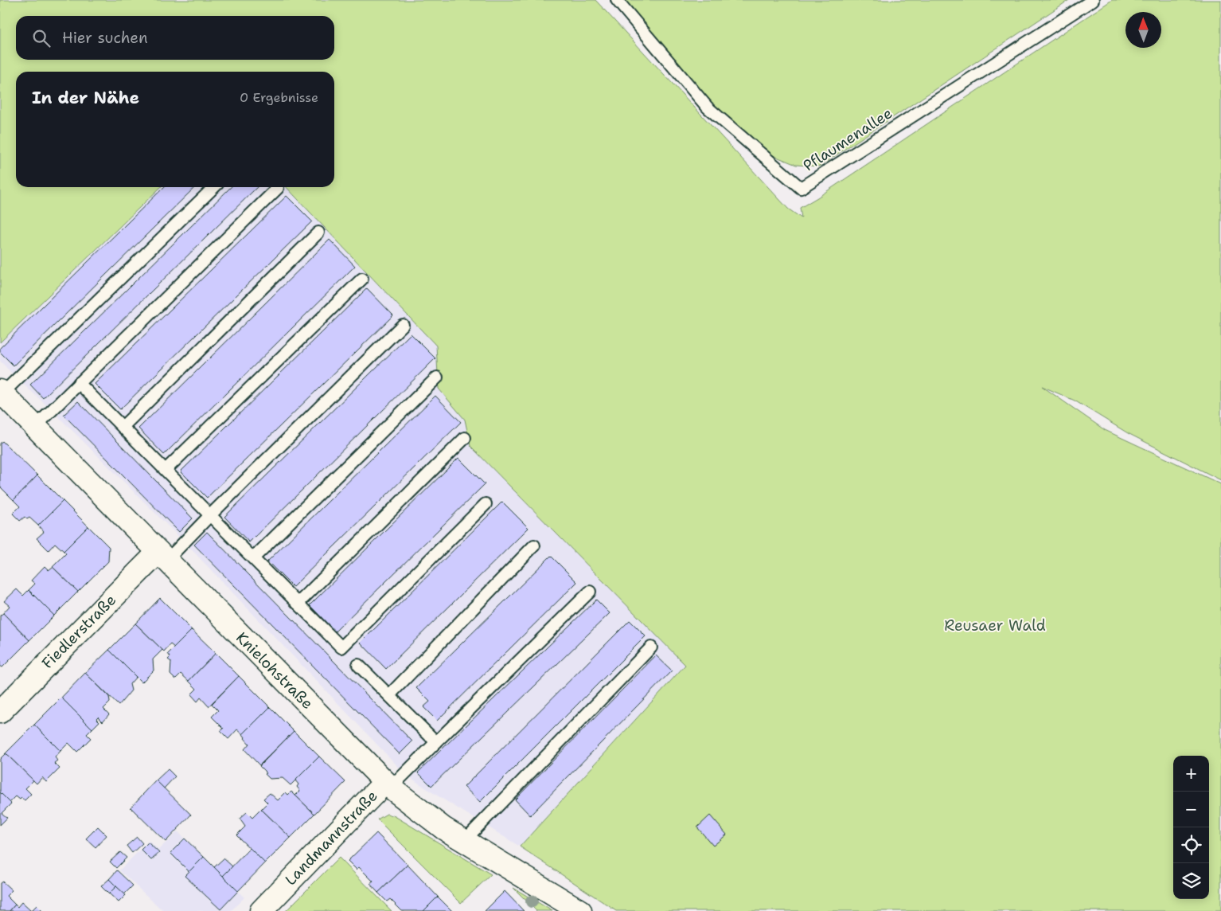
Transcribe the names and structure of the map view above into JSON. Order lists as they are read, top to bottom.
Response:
{
  "streets": {
    "street": ["Fiedlerstraße", "Knielohstraße", "Landmannstraße"],
    "lane": ["Pflaumenallee"]
  },
  "crossings": [
    ["Fiedlerstraße", "Knielohstraße"],
    ["Knielohstraße", "Landmannstraße"]
  ],
  "parks": ["Reusaer Wald"],
  "north": "top",
  "page": {
    "search": "Hier suchen",
    "heading": ["In der Nähe", "0 Ergebnisse"],
    "map_buttons": ["+", "−"]
  }
}
